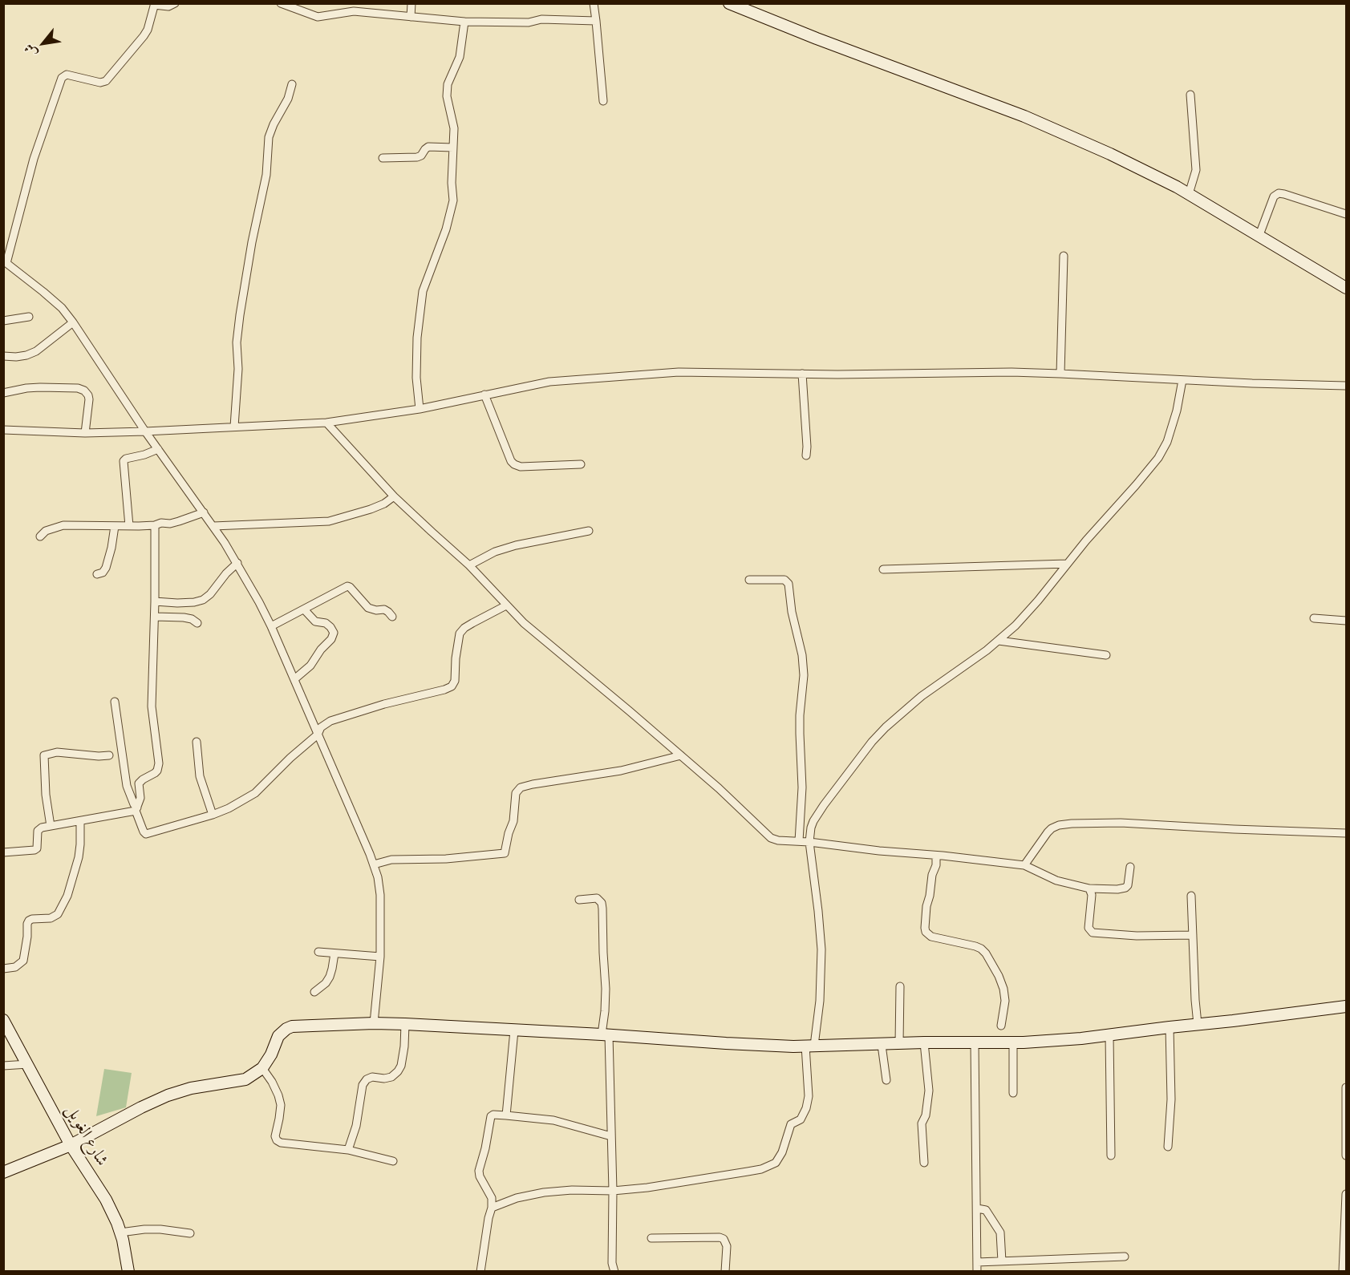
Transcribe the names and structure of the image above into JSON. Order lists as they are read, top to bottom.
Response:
{
  "streets": {
    "street": ["شارع الغويل"]
  },
  "north": "bottom left"
}
